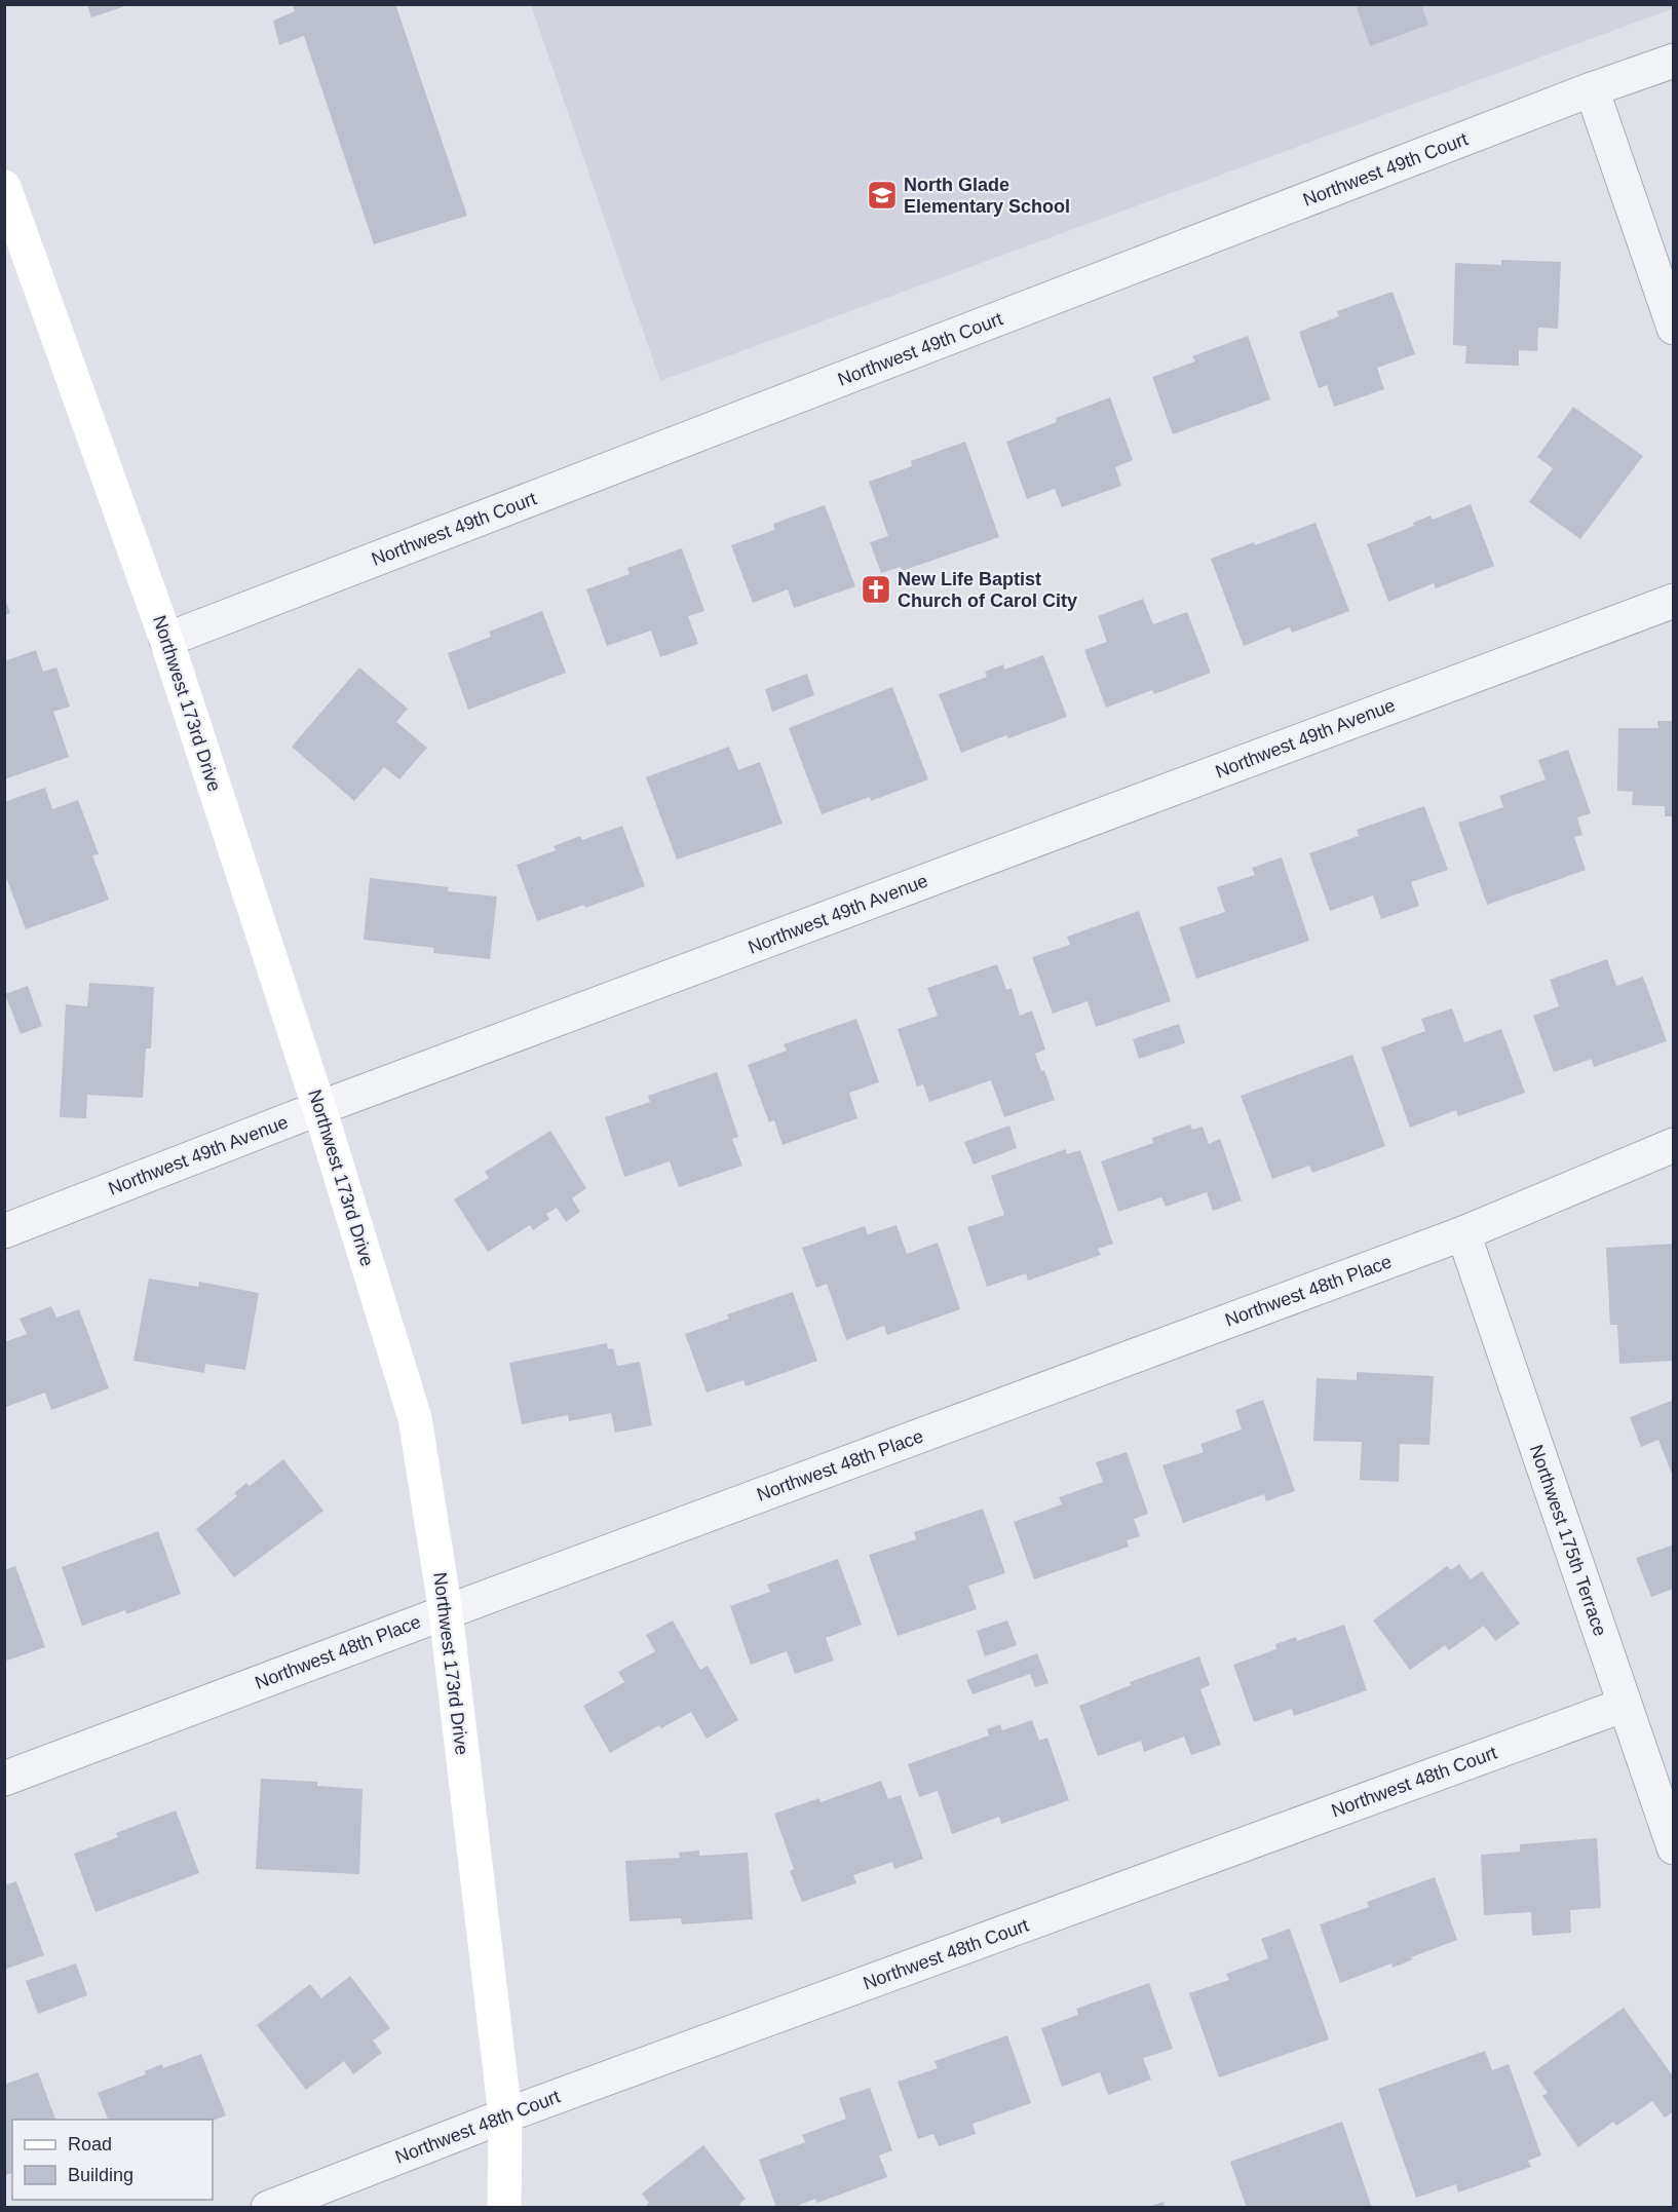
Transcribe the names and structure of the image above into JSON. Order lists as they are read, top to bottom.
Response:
{
  "streets": {
    "street": [
      "Northwest 49th Court",
      "Northwest 173rd Drive",
      "Northwest 49th Avenue",
      "Northwest 48th Place",
      "Northwest 175th Terrace",
      "Northwest 48th Court"
    ]
  },
  "crossings": [
    ["Northwest 49th Court", "Northwest 173rd Drive"],
    ["Northwest 173rd Drive", "Northwest 49th Avenue"],
    ["Northwest 173rd Drive", "Northwest 48th Place"],
    ["Northwest 173rd Drive", "Northwest 48th Court"],
    ["Northwest 48th Place", "Northwest 175th Terrace"],
    ["Northwest 175th Terrace", "Northwest 48th Court"]
  ],
  "places": {
    "school or university": ["North Glade Elementary School"],
    "church": ["New Life Baptist Church of Carol City"]
  },
  "legend": ["Road", "Building"]
}
